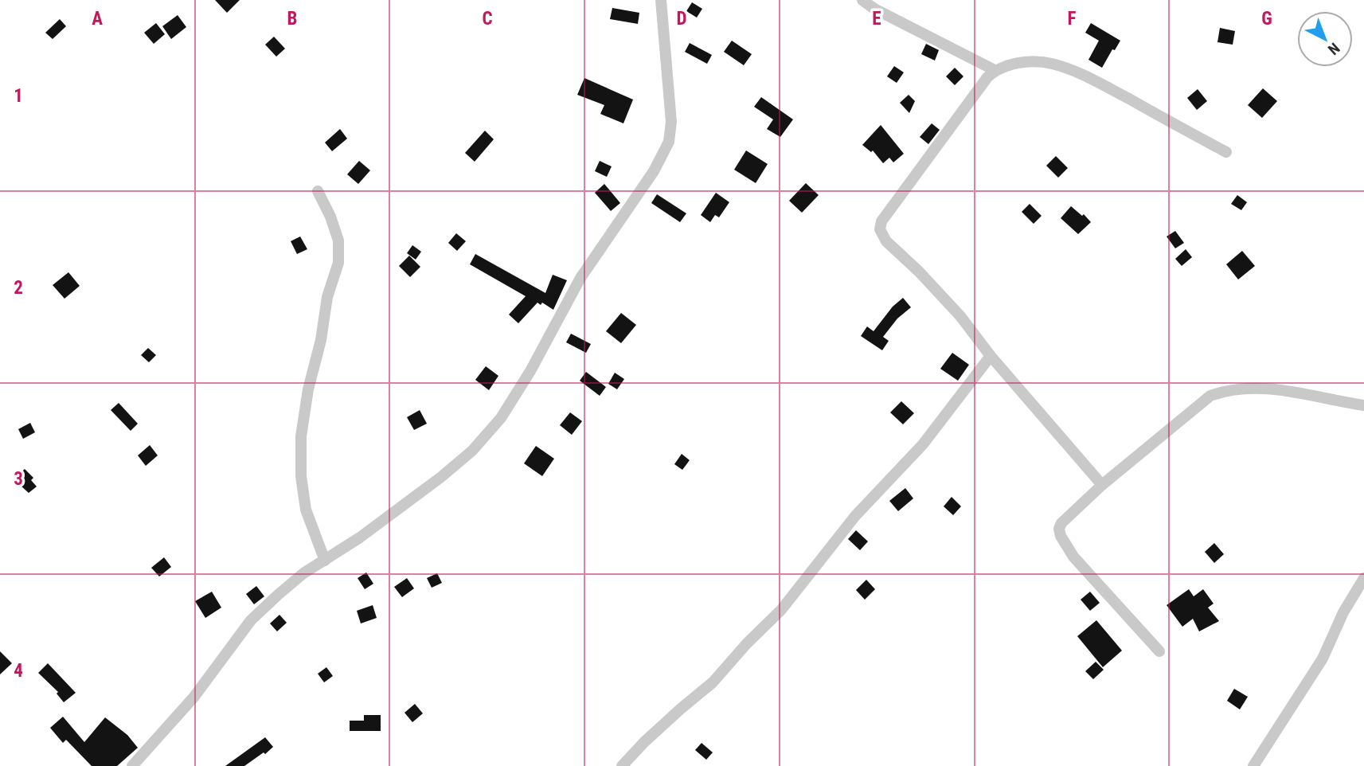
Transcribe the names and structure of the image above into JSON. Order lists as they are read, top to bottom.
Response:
{
  "north": "bottom right",
  "grid": {
    "columns": [
      "A",
      "B",
      "C",
      "D",
      "E",
      "F",
      "G"
    ],
    "rows": [
      "1",
      "2",
      "3",
      "4"
    ]
  }
}
